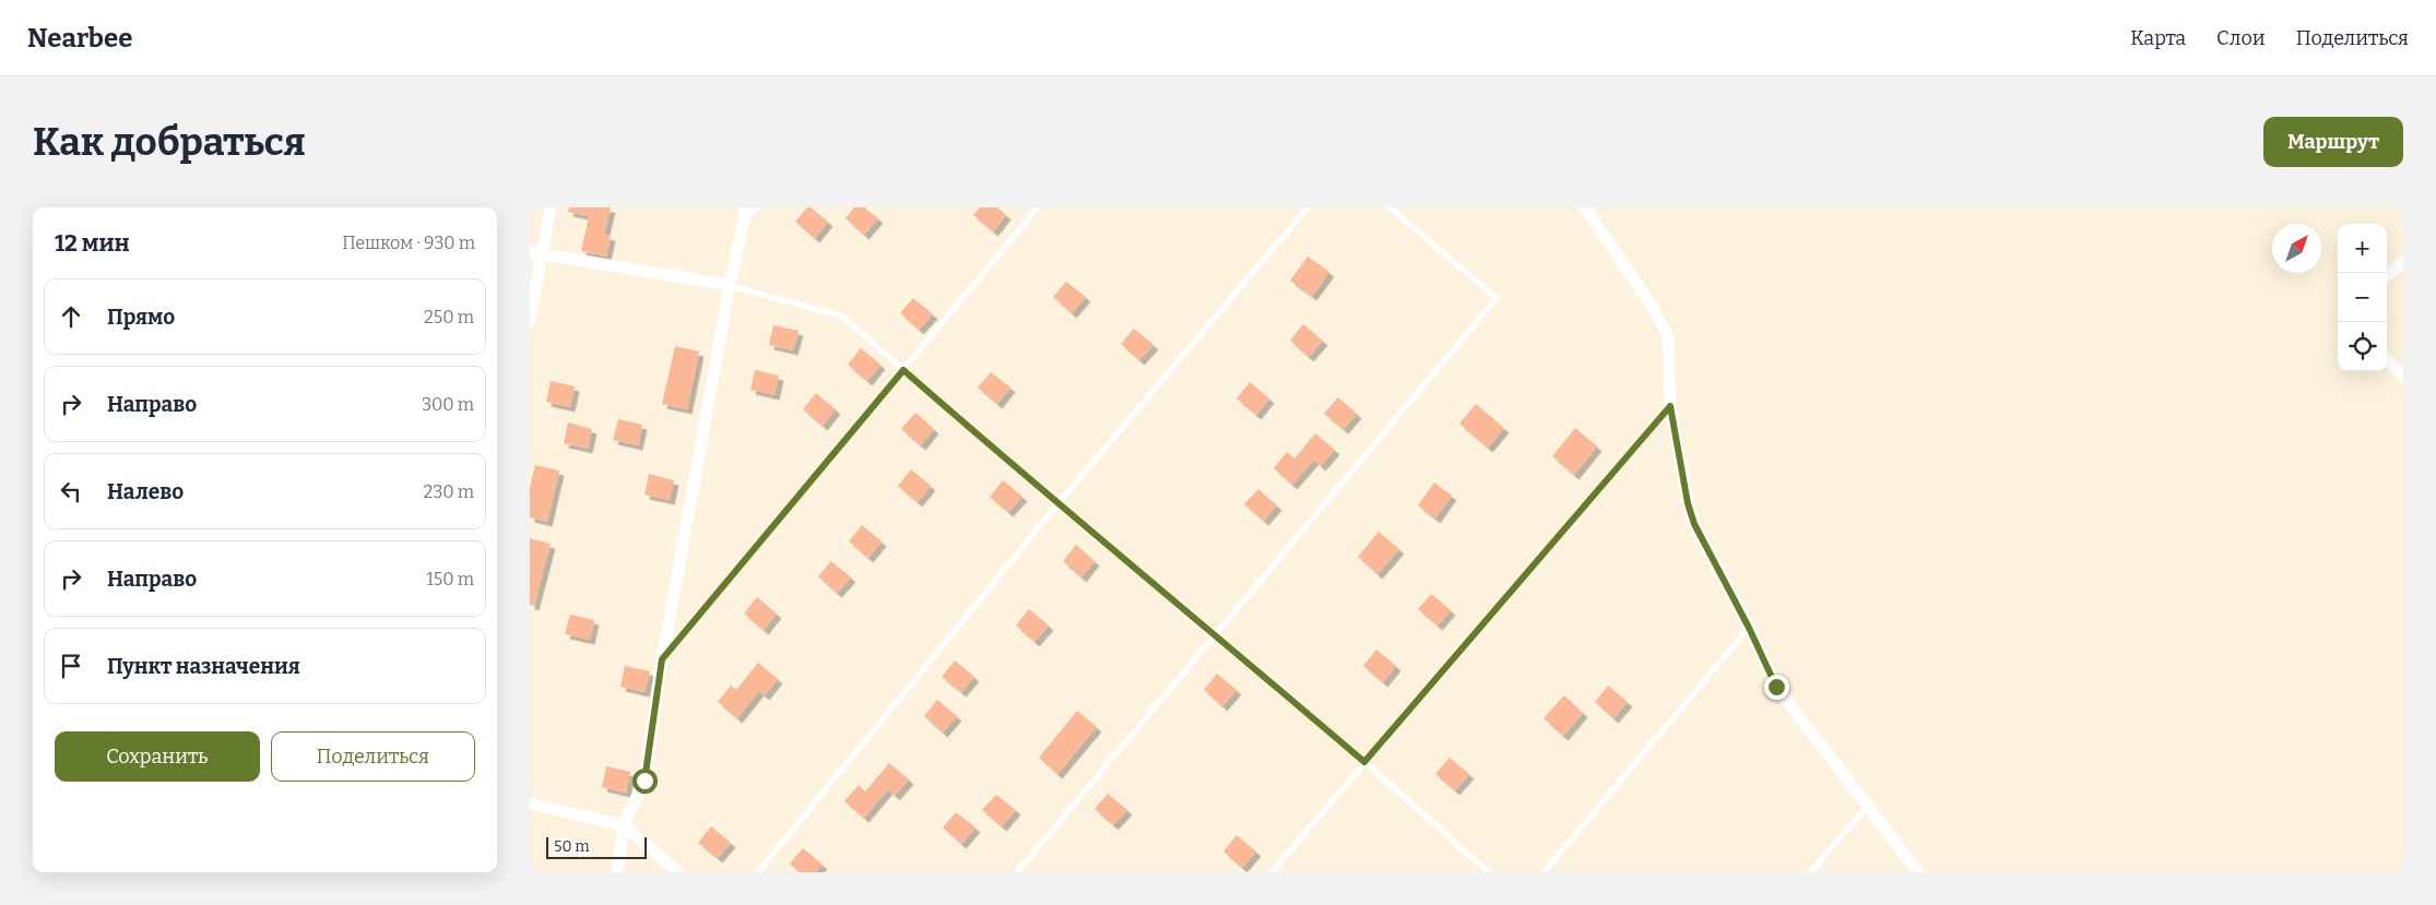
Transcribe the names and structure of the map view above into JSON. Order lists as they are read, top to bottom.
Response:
{
  "scale_bar": "50 m",
  "north": "top right",
  "page": {
    "header": "Nearbee",
    "nav": ["Карта", "Слои", "Поделиться"],
    "buttons": [
      "Маршрут",
      ["Сохранить", "Поделиться"]
    ],
    "title": "Как добраться",
    "heading": ["12 мин", "Пешком · 930 m"],
    "map_buttons": ["+", "−"],
    "list": [
      ["Прямо", "250 m"],
      ["Направо", "300 m"],
      ["Налево", "230 m"],
      ["Направо", "150 m"],
      "Пункт назначения"
    ],
    "scale": "50 m"
  }
}
